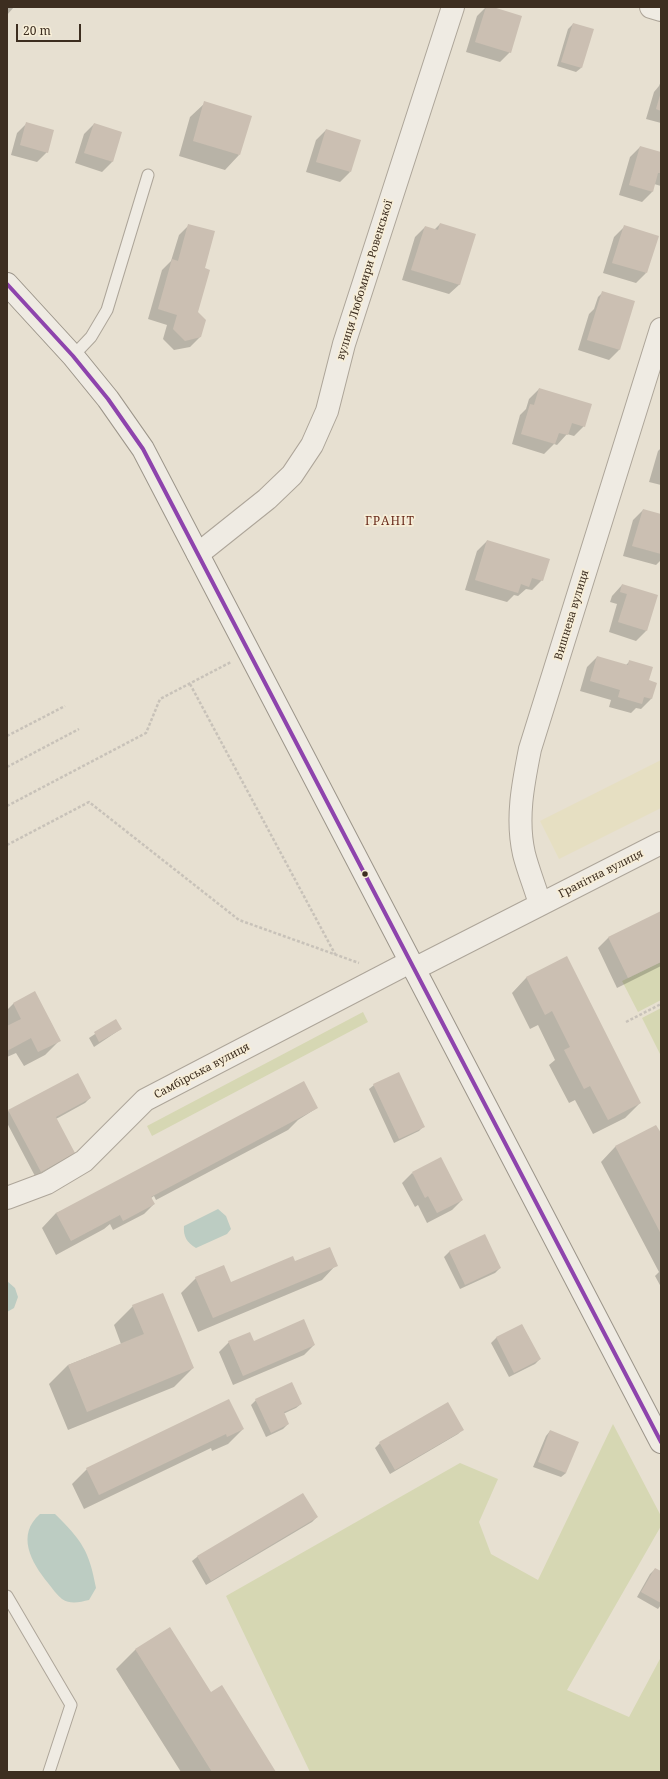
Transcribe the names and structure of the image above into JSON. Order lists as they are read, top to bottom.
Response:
{
  "streets": {
    "street": [
      "вулиця Любомири Ровенської",
      "Вишнева вулиця",
      "Гранітна вулиця",
      "Самбірська вулиця"
    ]
  },
  "crossings": [
    ["Вишнева вулиця", "Гранітна вулиця"],
    ["Гранітна вулиця", "Самбірська вулиця"]
  ],
  "districts": ["ГРАНІТ"],
  "scale_bar": "20 m"
}
